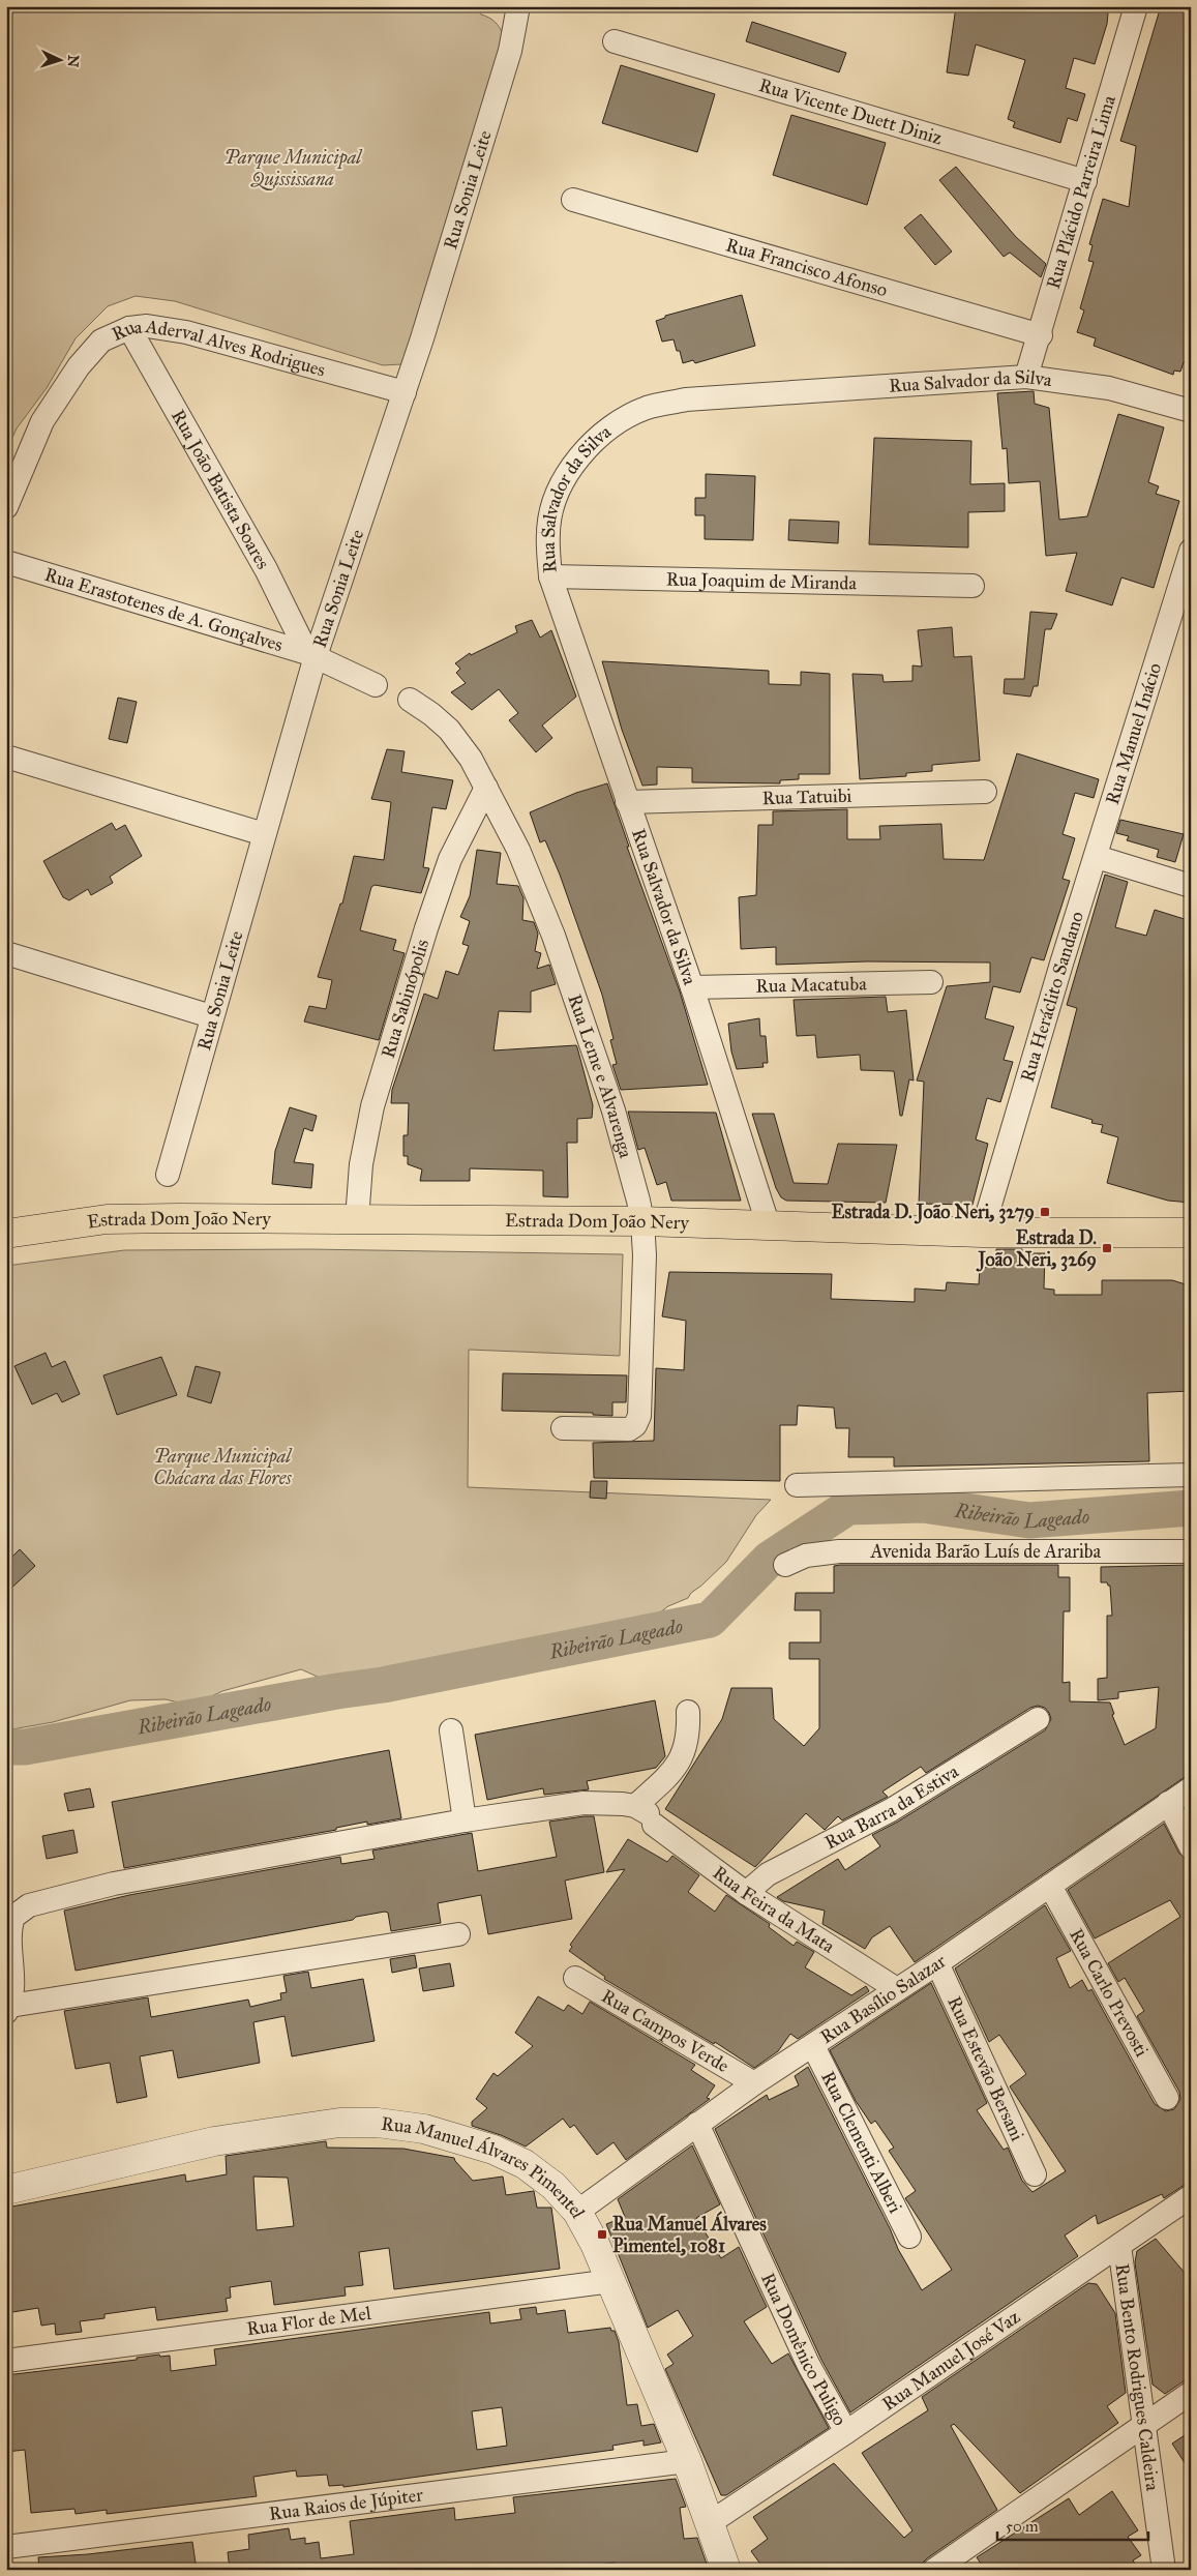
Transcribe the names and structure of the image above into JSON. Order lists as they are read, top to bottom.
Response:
{
  "streets": {
    "main road": ["Estrada Dom João Nery"],
    "street": [
      "Rua Vicente Duett Diniz",
      "Rua Sonia Leite",
      "Rua Plácido Parreira Lima",
      "Rua Francisco Afonso",
      "Rua Aderval Alves Rodrigues",
      "Rua Salvador da Silva",
      "Rua João Batista Soares",
      "Rua Joaquim de Miranda",
      "Rua Erastotenes de A. Gonçalves",
      "Rua Manuel Inácio",
      "Rua Tatuibi",
      "Rua Macatuba",
      "Rua Heráclito Sandano",
      "Rua Sabinópolis",
      "Rua Leme e Alvarenga",
      "Avenida Barão Luís de Arariba",
      "Rua Barra da Estiva",
      "Rua Feira da Mata",
      "Rua Carlo Prevosti",
      "Rua Basílio Salazar",
      "Rua Campos Verde",
      "Rua Estevão Bersani",
      "Rua Clementi Alberi",
      "Rua Manuel Álvares Pimentel",
      "Rua Flor de Mel",
      "Rua Domênico Puligo",
      "Rua Manuel José Vaz",
      "Rua Bento Rodrigues Caldeira",
      "Rua Raios de Júpiter"
    ]
  },
  "crossings": [
    ["Rua Vicente Duett Diniz", "Rua Plácido Parreira Lima"],
    ["Rua Sonia Leite", "Rua Aderval Alves Rodrigues"],
    ["Rua Sonia Leite", "Rua João Batista Soares"],
    ["Rua Sonia Leite", "Rua Erastotenes de A. Gonçalves"],
    ["Rua Plácido Parreira Lima", "Rua Francisco Afonso"],
    ["Rua Plácido Parreira Lima", "Rua Salvador da Silva"],
    ["Rua Aderval Alves Rodrigues", "Rua João Batista Soares"],
    ["Rua Salvador da Silva", "Rua Joaquim de Miranda"],
    ["Rua Salvador da Silva", "Rua Tatuibi"],
    ["Rua Salvador da Silva", "Rua Macatuba"],
    ["Rua Salvador da Silva", "Estrada Dom João Nery"],
    ["Rua João Batista Soares", "Rua Erastotenes de A. Gonçalves"],
    ["Rua Manuel Inácio", "Rua Heráclito Sandano"],
    ["Rua Heráclito Sandano", "Estrada Dom João Nery"],
    ["Rua Sabinópolis", "Rua Leme e Alvarenga"],
    ["Rua Sabinópolis", "Estrada Dom João Nery"],
    ["Rua Leme e Alvarenga", "Estrada Dom João Nery"],
    ["Rua Barra da Estiva", "Rua Feira da Mata"],
    ["Rua Feira da Mata", "Rua Basílio Salazar"],
    ["Rua Carlo Prevosti", "Rua Basílio Salazar"],
    ["Rua Basílio Salazar", "Rua Campos Verde"],
    ["Rua Basílio Salazar", "Rua Estevão Bersani"],
    ["Rua Basílio Salazar", "Rua Clementi Alberi"],
    ["Rua Basílio Salazar", "Rua Manuel Álvares Pimentel"],
    ["Rua Basílio Salazar", "Rua Domênico Puligo"],
    ["Rua Manuel Álvares Pimentel", "Rua Flor de Mel"],
    ["Rua Manuel Álvares Pimentel", "Rua Manuel José Vaz"],
    ["Rua Manuel Álvares Pimentel", "Rua Raios de Júpiter"],
    ["Rua Domênico Puligo", "Rua Manuel José Vaz"],
    ["Rua Manuel José Vaz", "Rua Bento Rodrigues Caldeira"]
  ],
  "water": ["Ribeirão Lageado"],
  "parks": ["Parque Municipal Quississana", "Parque Municipal Chácara das Flores"],
  "places": {
    "transit": ["Estrada D. João Neri, 3279", "Estrada D. João Neri, 3269", "Rua Manuel Álvares Pimentel, 1081"]
  },
  "scale_bar": "50 m",
  "north": "right"
}
